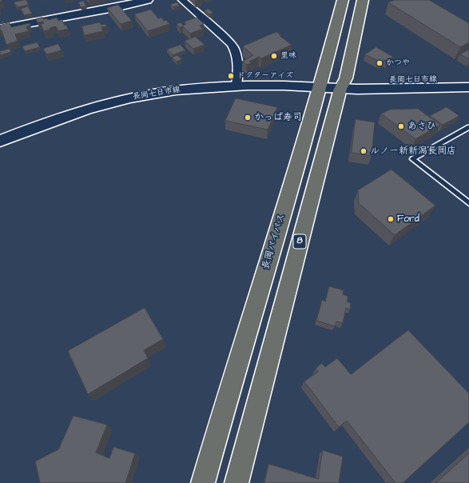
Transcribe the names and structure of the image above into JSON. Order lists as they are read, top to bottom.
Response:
{
  "streets": {
    "highway": ["長岡バイパス", "8"],
    "main road": ["長岡七日市線"]
  },
  "crossings": [
    ["長岡七日市線", "長岡バイパス"],
    ["長岡七日市線", "8"]
  ],
  "places": [
    "里味",
    "かつや",
    "ドクターアイズ",
    "かっぱ寿司",
    "あさひ",
    "ルノー新新潟長岡店",
    "Ford"
  ]
}
